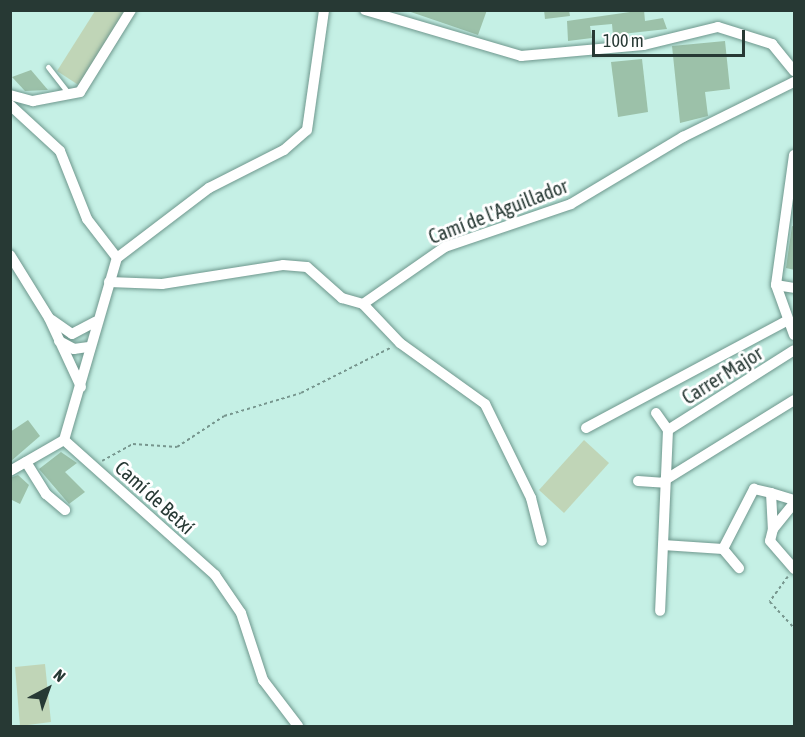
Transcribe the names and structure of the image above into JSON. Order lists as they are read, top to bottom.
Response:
{
  "streets": {
    "street": ["Camí de l'Aguillador", "Carrer Major", "Camí de Betxí"]
  },
  "scale_bar": "100 m",
  "north": "top right"
}
